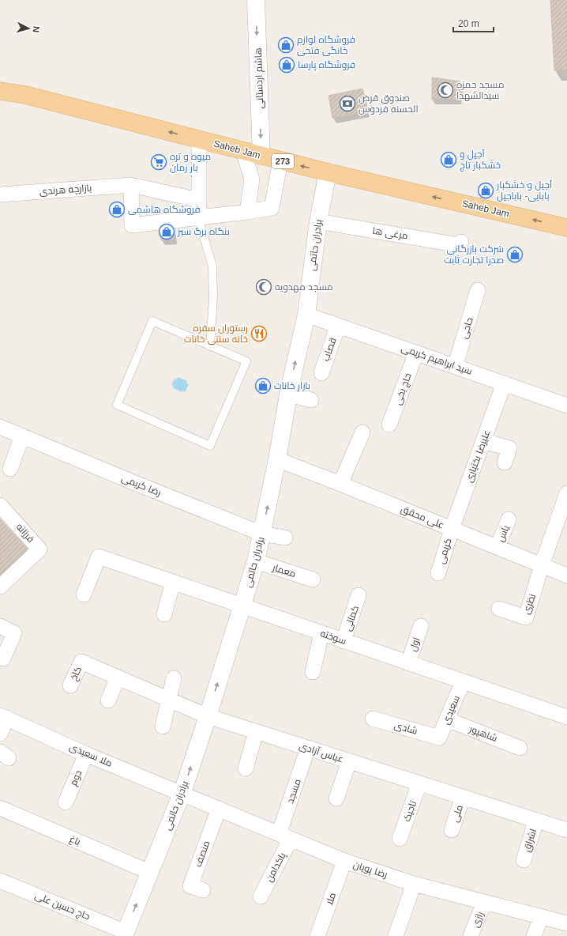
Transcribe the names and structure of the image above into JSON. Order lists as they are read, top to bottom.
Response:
{
  "streets": {
    "main road": ["Saheb Jam", "273"],
    "street": [
      "هاشم اردستانی",
      "بازارچه هرندی",
      "مرغی ها",
      "برادران حاتمی",
      "حاجی",
      "قصاب",
      "سید ابراهیم کریمی",
      "حاج یخی",
      "علیرضا بختیاری",
      "رضا کریمی",
      "علی محقق",
      "فرزانه",
      "یاس",
      "کریمی",
      "معمار",
      "نظری",
      "کمالی",
      "سوخته",
      "اول",
      "کاخ",
      "سعیدی",
      "شادی",
      "شاهپور",
      "عباس آزادی",
      "ملا سعیدی",
      "دوم",
      "مسجد",
      "تاجیک",
      "ملی",
      "باغ",
      "اشراق",
      "منصف",
      "پاکدامن",
      "رضا پویان",
      "ملا",
      "حاج حسین علی",
      "رازی"
    ]
  },
  "crossings": [
    ["هاشم اردستانی", "Saheb Jam"],
    ["Saheb Jam", "برادران حاتمی"],
    ["مرغی ها", "برادران حاتمی"],
    ["برادران حاتمی", "سید ابراهیم کریمی"],
    ["برادران حاتمی", "رضا کریمی"],
    ["برادران حاتمی", "علی محقق"],
    ["برادران حاتمی", "معمار"],
    ["برادران حاتمی", "سوخته"],
    ["برادران حاتمی", "عباس آزادی"],
    ["برادران حاتمی", "ملا سعیدی"],
    ["برادران حاتمی", "باغ"],
    ["برادران حاتمی", "رضا پویان"],
    ["برادران حاتمی", "حاج حسین علی"],
    ["حاجی", "سید ابراهیم کریمی"],
    ["قصاب", "سید ابراهیم کریمی"],
    ["سید ابراهیم کریمی", "حاج یخی"],
    ["سید ابراهیم کریمی", "علیرضا بختیاری"],
    ["علیرضا بختیاری", "علی محقق"],
    ["علیرضا بختیاری", "کریمی"],
    ["علی محقق", "یاس"],
    ["علی محقق", "کریمی"],
    ["علی محقق", "نظری"],
    ["کمالی", "سوخته"],
    ["سوخته", "اول"],
    ["سوخته", "سعیدی"],
    ["کاخ", "عباس آزادی"],
    ["سعیدی", "شادی"],
    ["سعیدی", "شاهپور"],
    ["عباس آزادی", "مسجد"],
    ["عباس آزادی", "تاجیک"],
    ["عباس آزادی", "ملی"],
    ["عباس آزادی", "اشراق"],
    ["ملا سعیدی", "دوم"],
    ["ملا سعیدی", "رضا پویان"],
    ["مسجد", "پاکدامن"],
    ["مسجد", "رضا پویان"],
    ["منصف", "رضا پویان"],
    ["پاکدامن", "رضا پویان"],
    ["رضا پویان", "ملا"],
    ["رضا پویان", "رازی"]
  ],
  "one_way": ["هاشم اردستانی", "Saheb Jam"],
  "places": {
    "shop": [
      "فروشگاه لوازم خانگی فتحی",
      "فروشگاه پارسا",
      "آجیل و خشکبار تاج",
      "آجیل و خشکبار بابایی- باباجیل",
      "فروشگاه هاشمی",
      "بنگاه برگ سبز",
      "شرکت بازرگانی صدرا تجارت ثابت",
      "بازار خانات"
    ],
    "mosque": ["مسجد حمزه سیدالشهدا", "مسجد مهدویه"],
    "bank": ["صندوق قرض الحسنه فردوس"],
    "supermarket": ["میوه و تره بار زمان"],
    "restaurant": ["رستوران سفره خانه سنتی خانات"]
  },
  "scale_bar": "20 m",
  "north": "right"
}
